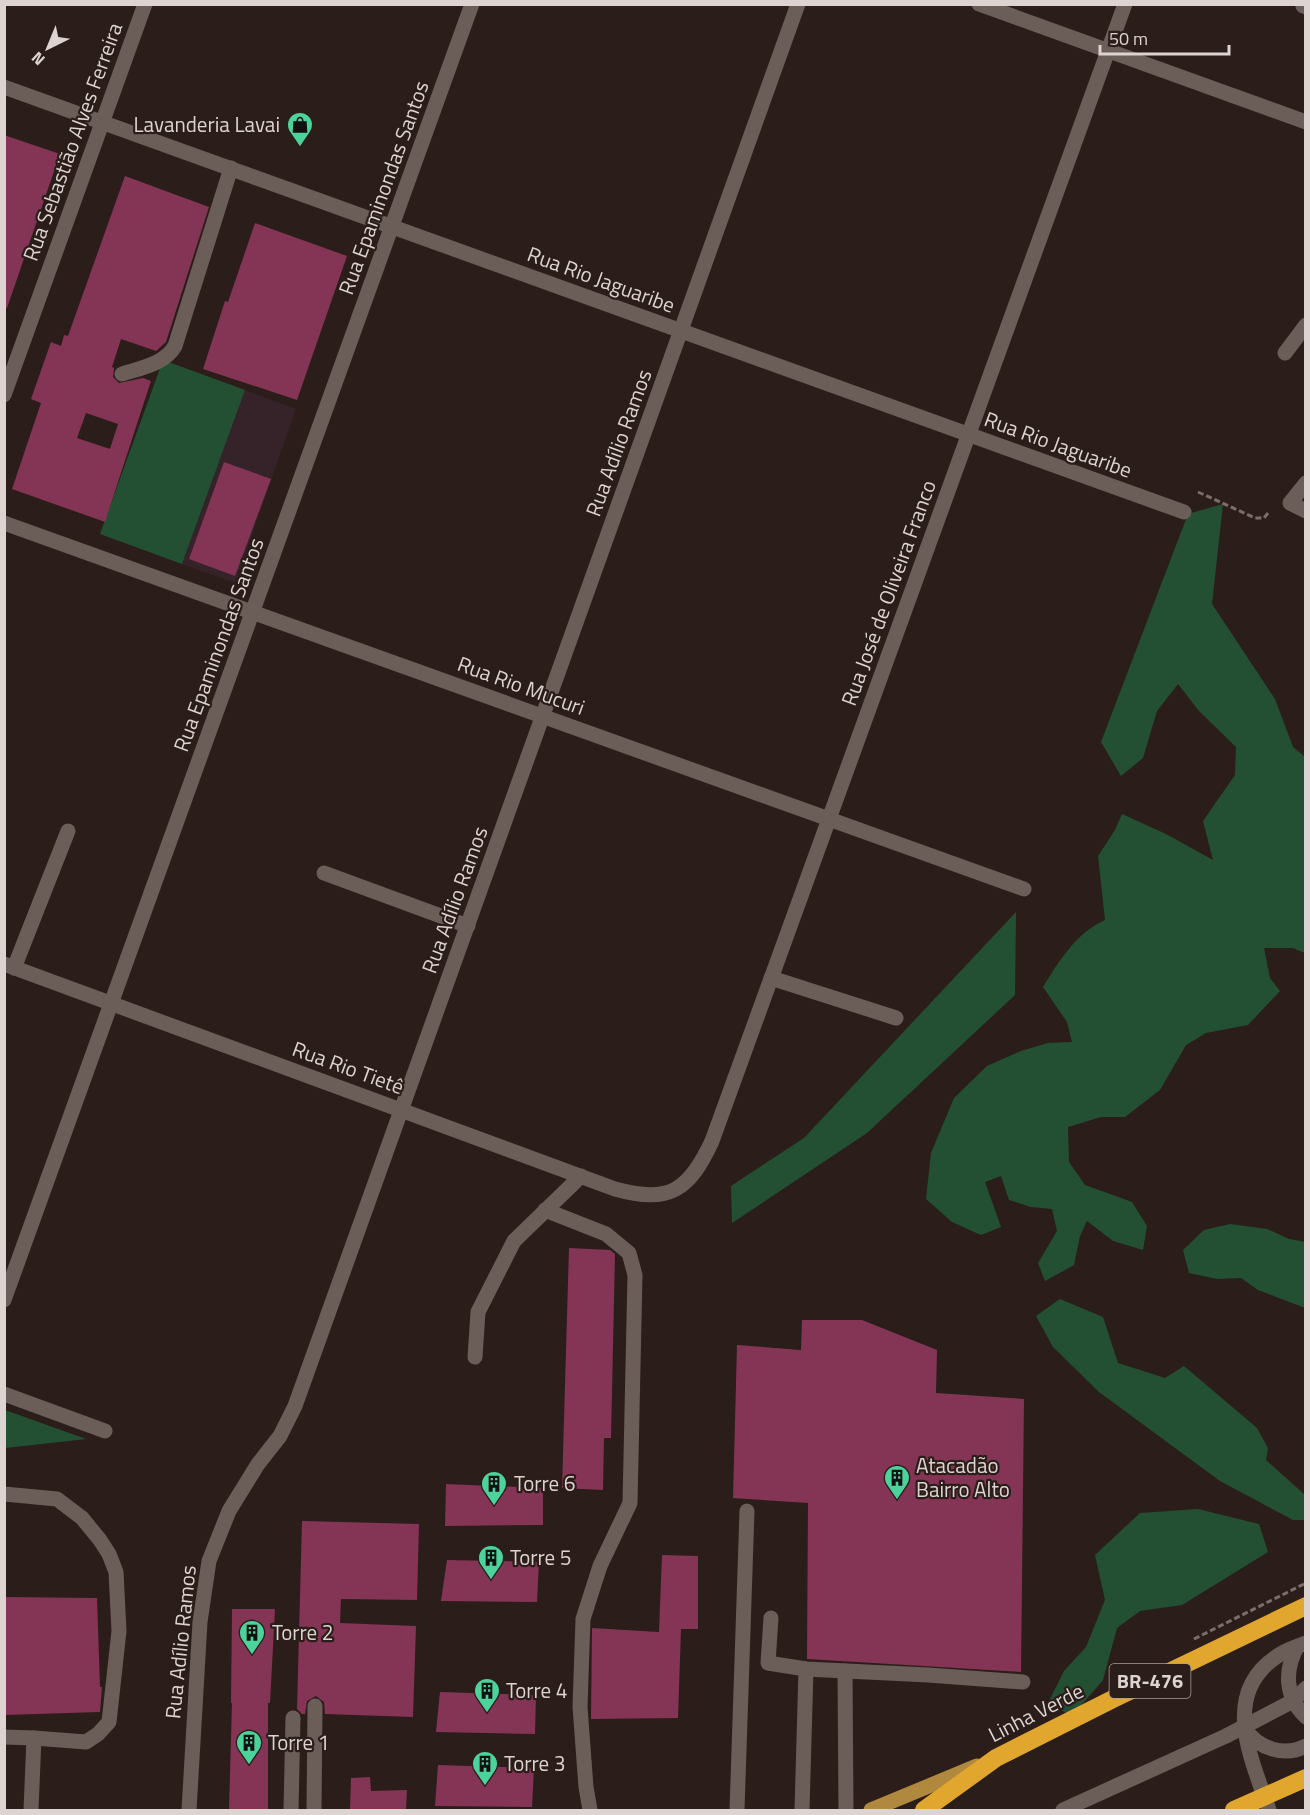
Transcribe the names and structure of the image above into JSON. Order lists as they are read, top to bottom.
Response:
{
  "streets": {
    "highway": ["BR-476", "Linha Verde"],
    "street": [
      "Rua Sebastião Alves Ferreira",
      "Rua Epaminondas Santos",
      "Rua Rio Jaguaribe",
      "Rua Adílio Ramos",
      "Rua José de Oliveira Franco",
      "Rua Rio Mucuri",
      "Rua Rio Tietê"
    ]
  },
  "crossings": [
    ["Rua Sebastião Alves Ferreira", "Rua Rio Jaguaribe"],
    ["Rua Epaminondas Santos", "Rua Rio Jaguaribe"],
    ["Rua Epaminondas Santos", "Rua Rio Mucuri"],
    ["Rua Epaminondas Santos", "Rua Rio Tietê"],
    ["Rua Rio Jaguaribe", "Rua Adílio Ramos"],
    ["Rua Rio Jaguaribe", "Rua José de Oliveira Franco"],
    ["Rua Adílio Ramos", "Rua Rio Mucuri"],
    ["Rua Adílio Ramos", "Rua Rio Tietê"],
    ["Rua José de Oliveira Franco", "Rua Rio Mucuri"],
    ["Rua José de Oliveira Franco", "Rua Rio Tietê"]
  ],
  "places": {
    "shop": ["Lavanderia Lavai"],
    "building": [
      "Atacadão Bairro Alto",
      "Torre 6",
      "Torre 5",
      "Torre 2",
      "Torre 4",
      "Torre 1",
      "Torre 3"
    ]
  },
  "scale_bar": "50 m",
  "north": "bottom left"
}
